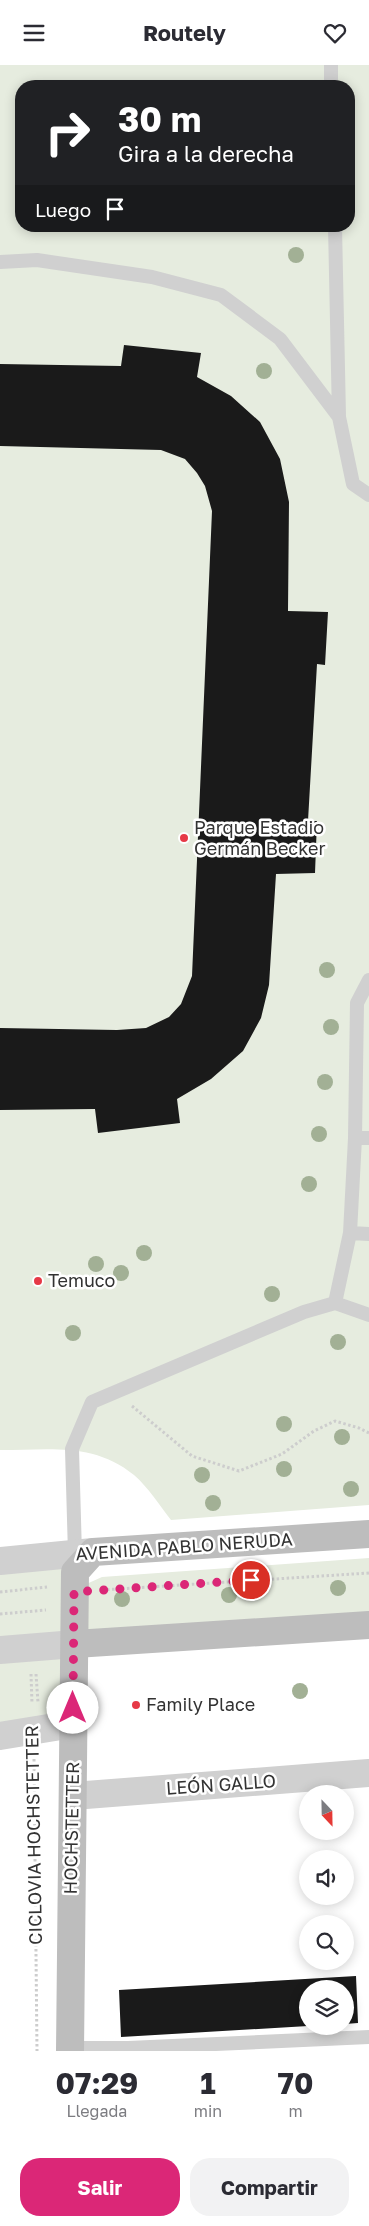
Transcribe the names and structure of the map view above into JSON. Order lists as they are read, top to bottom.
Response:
{
  "streets": {
    "main road": ["AVENIDA PABLO NERUDA", "HOCHSTETTER"],
    "street": ["LEÓN GALLO"],
    "path": ["CICLOVIA HOCHSTETTER"]
  },
  "crossings": [
    ["AVENIDA PABLO NERUDA", "HOCHSTETTER"],
    ["LEÓN GALLO", "HOCHSTETTER"]
  ],
  "places": ["Parque Estadio Germán Becker", "Temuco", "Family Place"],
  "north": "bottom",
  "page": {
    "header": "Routely",
    "turn": ["30 m", "Gira a la derecha"],
    "then": "Luego",
    "eta": [
      "07:29",
      "Llegada",
      "1",
      "min",
      "70",
      "m"
    ],
    "buttons": ["Salir", "Compartir"]
  }
}
